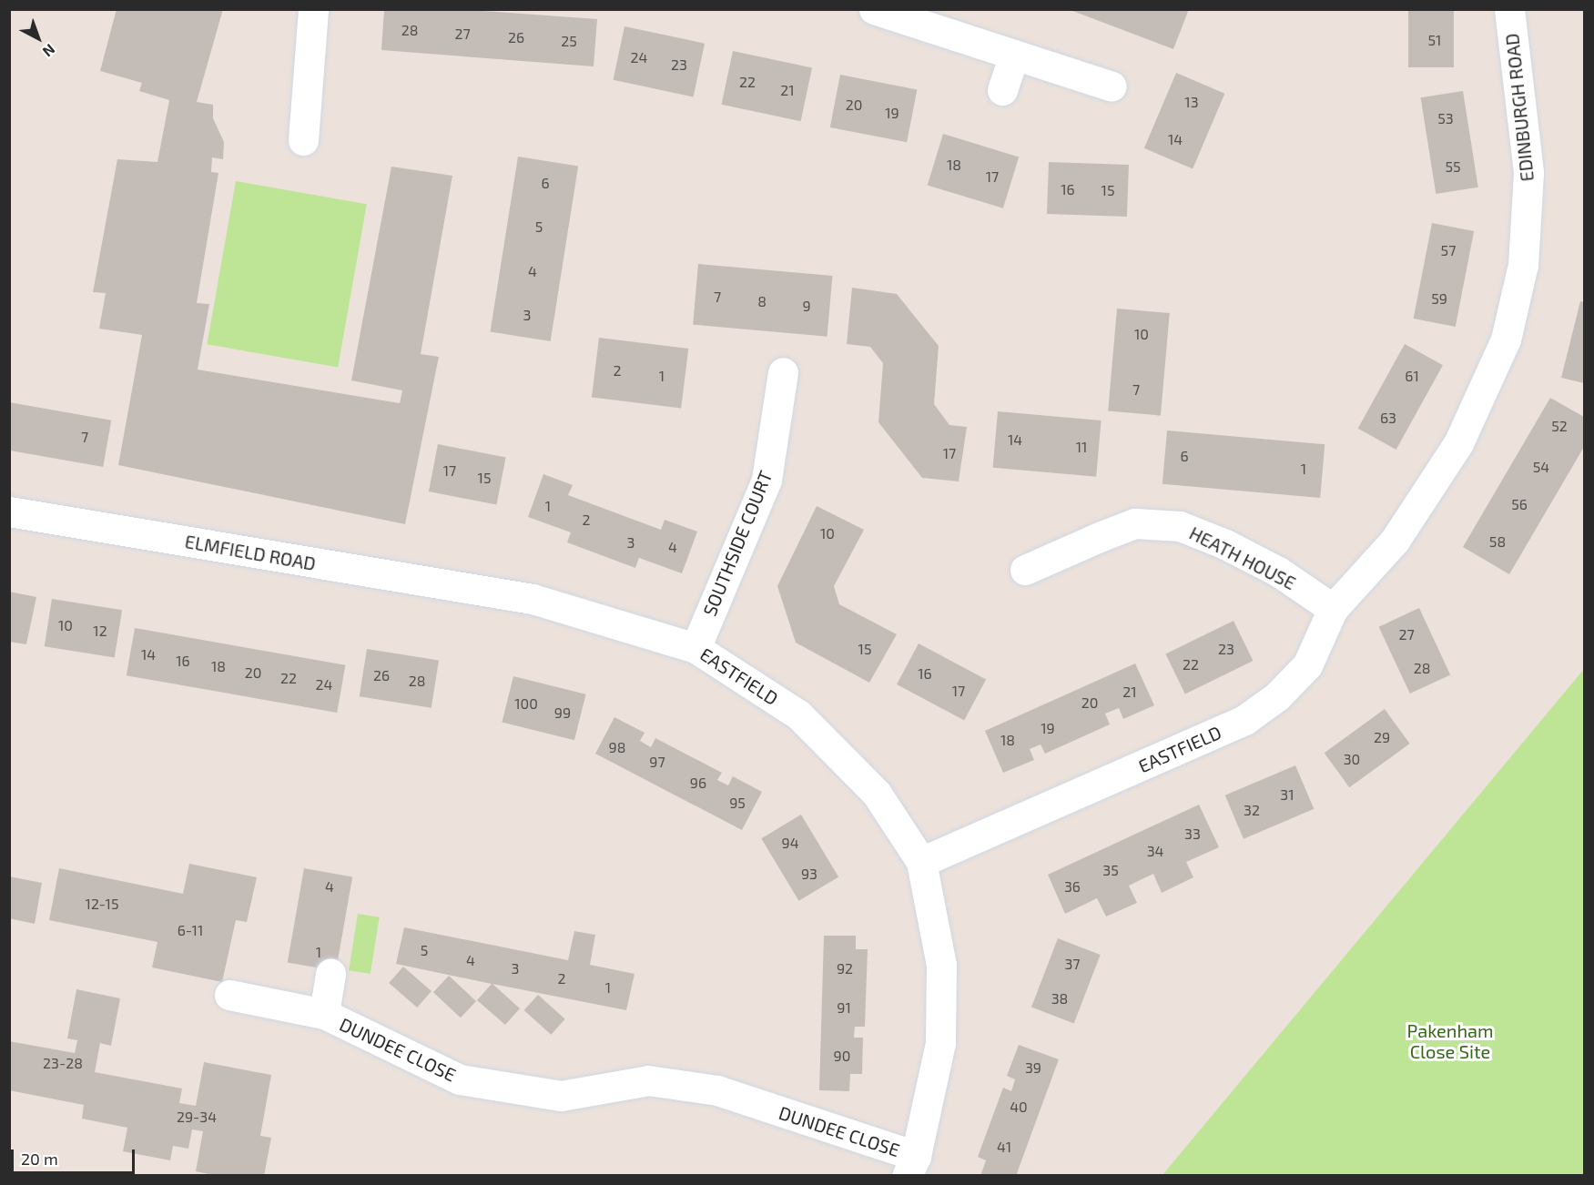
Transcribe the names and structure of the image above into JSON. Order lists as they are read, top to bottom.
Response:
{
  "streets": {
    "street": [
      "EDINBURGH ROAD",
      "SOUTHSIDE COURT",
      "ELMFIELD ROAD",
      "HEATH HOUSE",
      "EASTFIELD",
      "DUNDEE CLOSE"
    ]
  },
  "crossings": [
    ["EDINBURGH ROAD", "HEATH HOUSE"],
    ["EDINBURGH ROAD", "EASTFIELD"],
    ["SOUTHSIDE COURT", "EASTFIELD"],
    ["ELMFIELD ROAD", "EASTFIELD"],
    ["HEATH HOUSE", "EASTFIELD"],
    ["EASTFIELD", "DUNDEE CLOSE"]
  ],
  "parks": ["Pakenham Close Site"],
  "house_numbers": [
    "28",
    "27",
    "26",
    "51",
    "25",
    "24",
    "23",
    "22",
    "21",
    "13",
    "20",
    "19",
    "53",
    "14",
    "18",
    "55",
    "17",
    "6",
    "16",
    "15",
    "5",
    "57",
    "4",
    "7",
    "59",
    "8",
    "9",
    "3",
    "10",
    "2",
    "1",
    "61",
    "7",
    "63",
    "52",
    "7",
    "14",
    "11",
    "17",
    "6",
    "54",
    "1",
    "17",
    "15",
    "56",
    "1",
    "2",
    "10",
    "58",
    "3",
    "4",
    "10",
    "12",
    "27",
    "15",
    "23",
    "14",
    "16",
    "22",
    "18",
    "28",
    "20",
    "16",
    "26",
    "22",
    "28",
    "24",
    "17",
    "21",
    "20",
    "100",
    "99",
    "19",
    "29",
    "18",
    "98",
    "30",
    "97",
    "96",
    "31",
    "95",
    "32",
    "33",
    "94",
    "34",
    "35",
    "93",
    "4",
    "36",
    "12-15",
    "6-11",
    "5",
    "1",
    "4",
    "37",
    "3",
    "92",
    "2",
    "1",
    "38",
    "91",
    "90",
    "23-28",
    "39",
    "40",
    "29-34",
    "41"
  ],
  "scale_bar": "20 m",
  "north": "bottom right"
}
